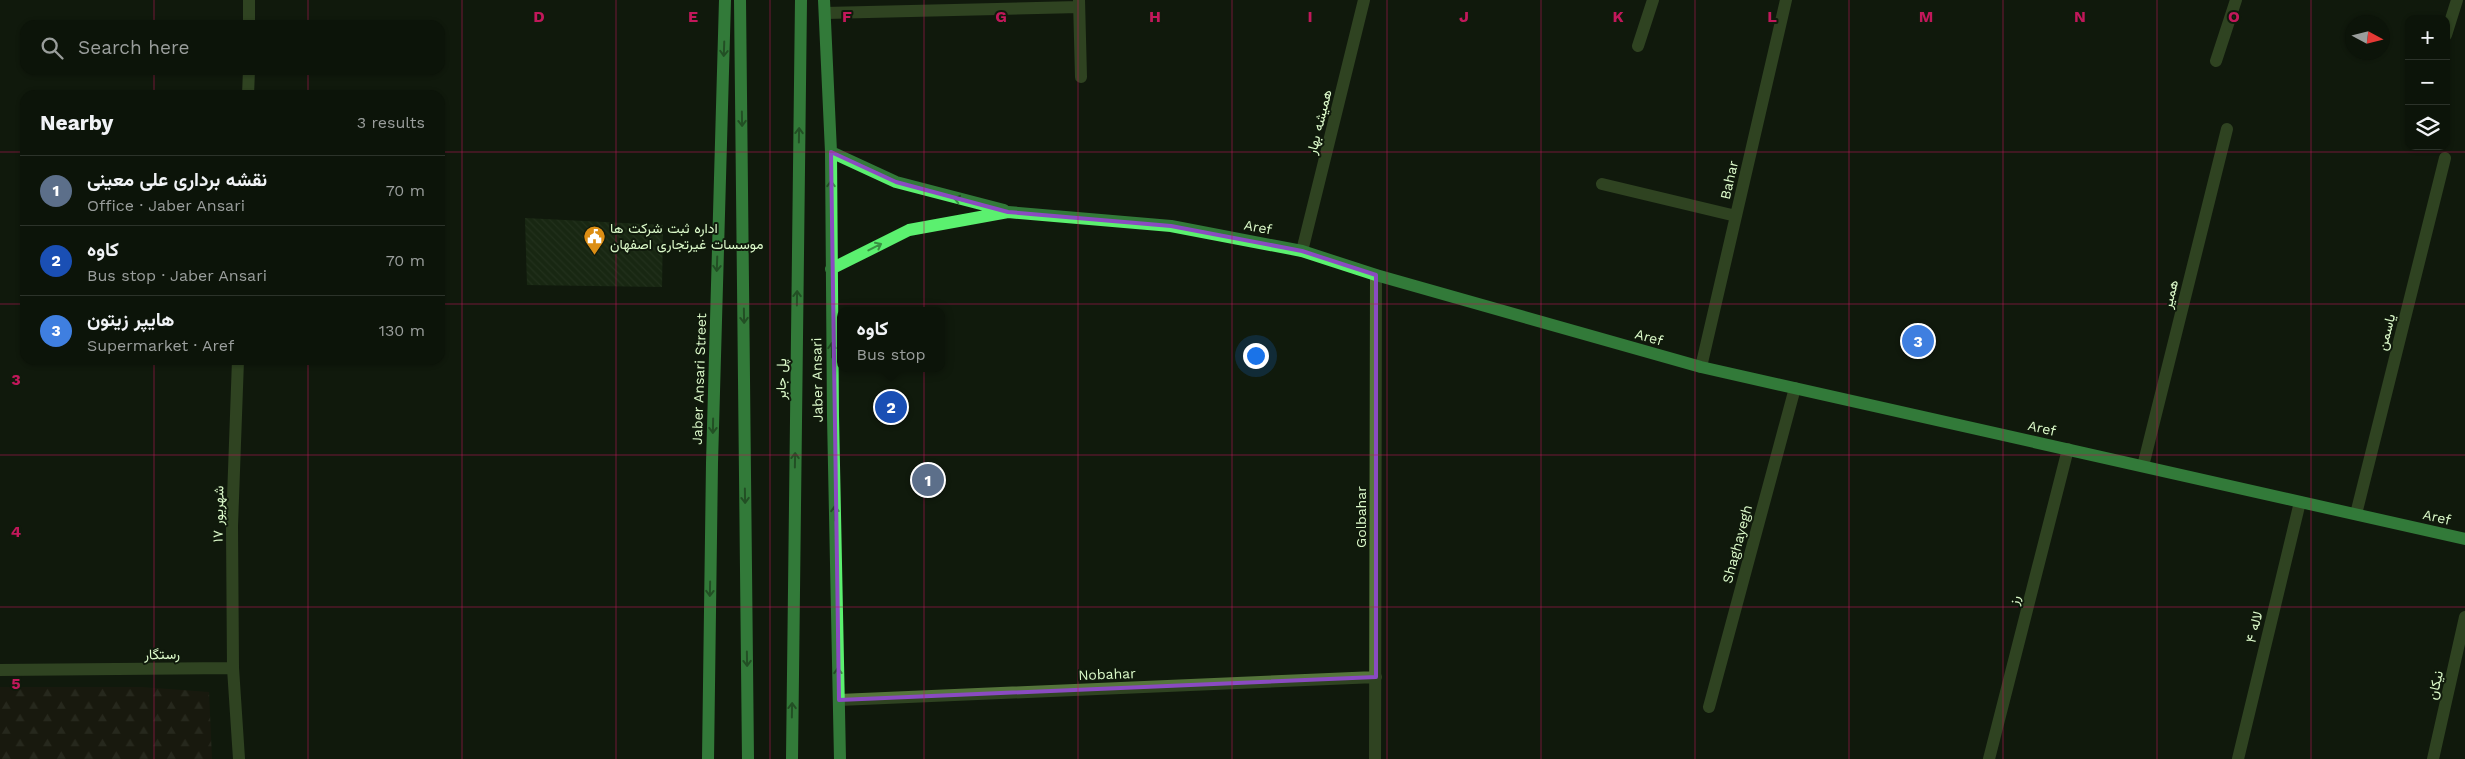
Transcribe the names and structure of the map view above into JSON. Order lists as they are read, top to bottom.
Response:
{
  "streets": {
    "main road": [
      "Aref",
      "Jaber Ansari Street",
      "پل جابر",
      "Jaber Ansari"
    ],
    "street": [
      "همیشه بهار",
      "Bahar",
      "همیر",
      "یاسمن",
      "۱۷ شهریور",
      "Golbahar",
      "Shaghayegh",
      "رز",
      "لاله ۴",
      "رستگار",
      "Nobahar",
      "نیکان"
    ]
  },
  "crossings": [
    ["همیشه بهار", "Aref"],
    ["Bahar", "Aref"],
    ["Aref", "همیر"],
    ["Aref", "یاسمن"],
    ["Aref", "Jaber Ansari"],
    ["Aref", "Golbahar"],
    ["Aref", "Shaghayegh"],
    ["Aref", "رز"],
    ["Aref", "لاله ۴"],
    ["Jaber Ansari", "Nobahar"],
    ["۱۷ شهریور", "رستگار"],
    ["Golbahar", "Nobahar"]
  ],
  "places": {
    "public building": ["اداره ثبت شرکت ها موسسات غیرتجاری اصفهان"]
  },
  "north": "right",
  "page": {
    "map_buttons": ["+", "−"],
    "search": "Search here",
    "heading": ["Nearby", "3 results"],
    "list": [
      {
        "mark": "1",
        "name": "نقشه برداری علی معینی",
        "note": "Office · Jaber Ansari",
        "value": "70 m"
      },
      {
        "mark": "2",
        "name": "کاوه",
        "note": "Bus stop · Jaber Ansari",
        "value": "70 m"
      },
      {
        "mark": "3",
        "name": "هایپر زیتون",
        "note": "Supermarket · Aref",
        "value": "130 m"
      }
    ],
    "popup": ["کاوه", "Bus stop"],
    "pins": ["3", "2", "1"]
  },
  "grid": {
    "columns": [
      "D",
      "E",
      "F",
      "G",
      "H",
      "I",
      "J",
      "K",
      "L",
      "M",
      "N",
      "O"
    ],
    "rows": ["3", "4", "5"]
  }
}
